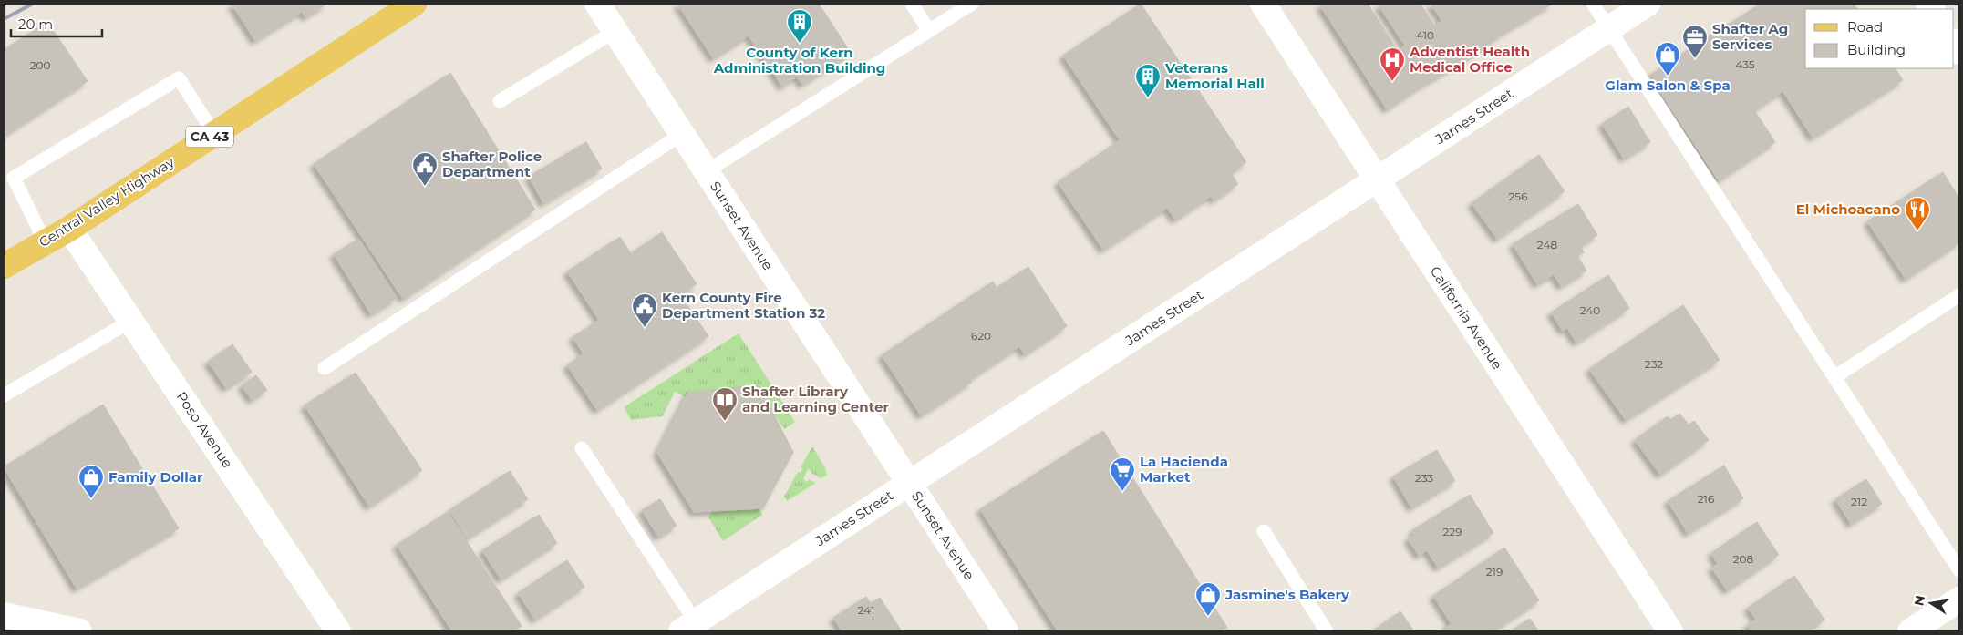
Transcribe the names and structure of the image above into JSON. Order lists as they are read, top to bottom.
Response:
{
  "streets": {
    "main road": ["CA 43", "Central Valley Highway"],
    "street": [
      "James Street",
      "Sunset Avenue",
      "California Avenue",
      "Poso Avenue"
    ]
  },
  "crossings": [
    ["James Street", "Sunset Avenue"],
    ["James Street", "California Avenue"],
    ["Central Valley Highway", "Poso Avenue"]
  ],
  "places": {
    "building": ["County of Kern Administration Building", "Veterans Memorial Hall"],
    "office": ["Shafter Ag Services"],
    "shop": ["Glam Salon & Spa", "Family Dollar", "Jasmine's Bakery"],
    "hospital": ["Adventist Health Medical Office"],
    "public building": ["Shafter Police Department", "Kern County Fire Department Station 32"],
    "restaurant": ["El Michoacano"],
    "library": ["Shafter Library and Learning Center"],
    "supermarket": ["La Hacienda Market"]
  },
  "house_numbers": [
    "410",
    "435",
    "200",
    "256",
    "248",
    "240",
    "620",
    "232",
    "233",
    "216",
    "212",
    "229",
    "208",
    "219",
    "241"
  ],
  "legend": ["Road", "Building"],
  "scale_bar": "20 m",
  "north": "left"
}
